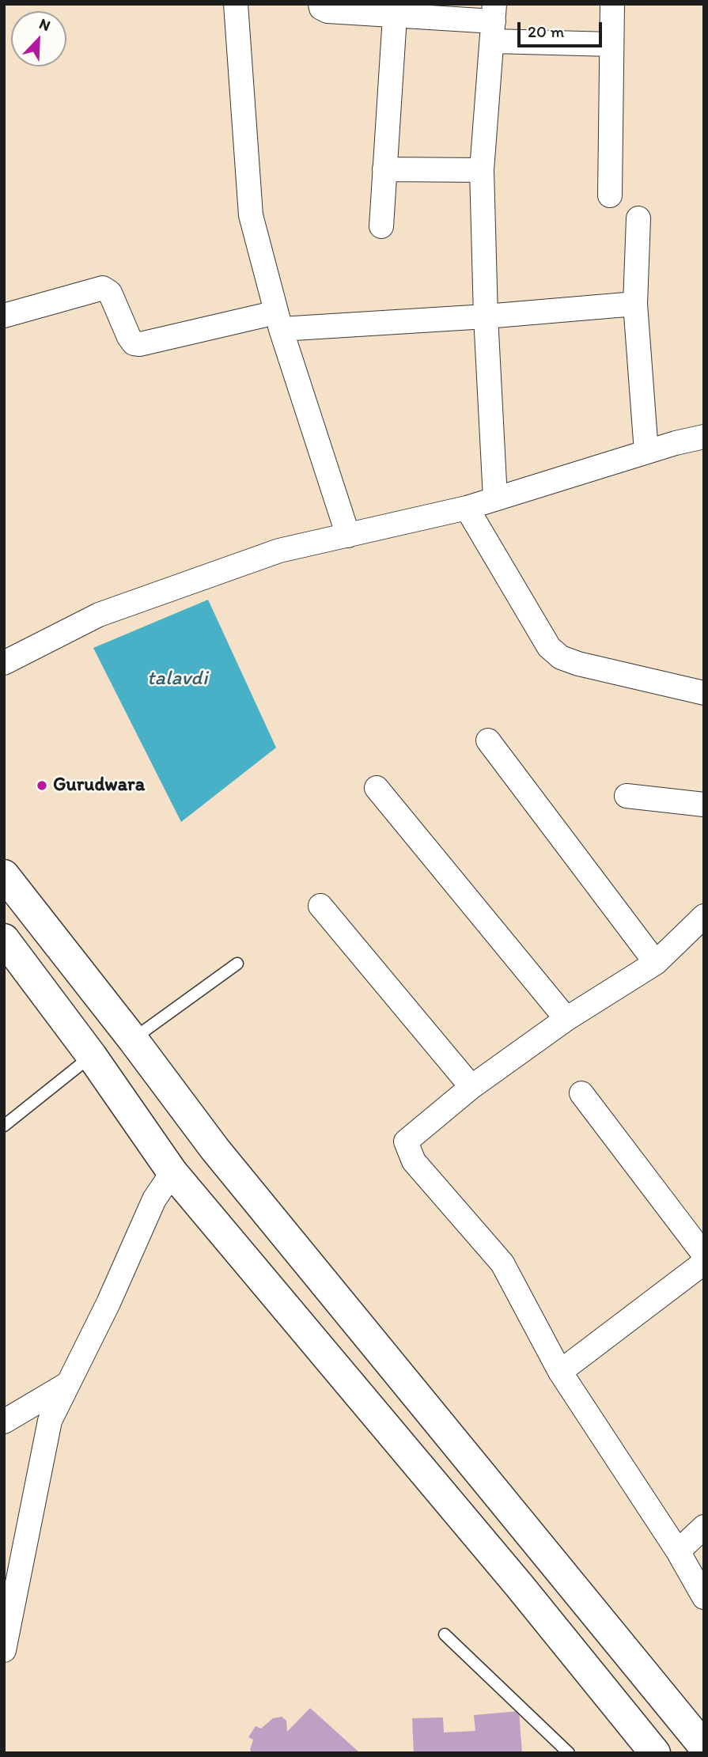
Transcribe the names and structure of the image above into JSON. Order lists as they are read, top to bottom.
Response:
{
  "water": ["talavdi"],
  "places": ["Gurudwara"],
  "scale_bar": "20 m",
  "north": "top right"
}
